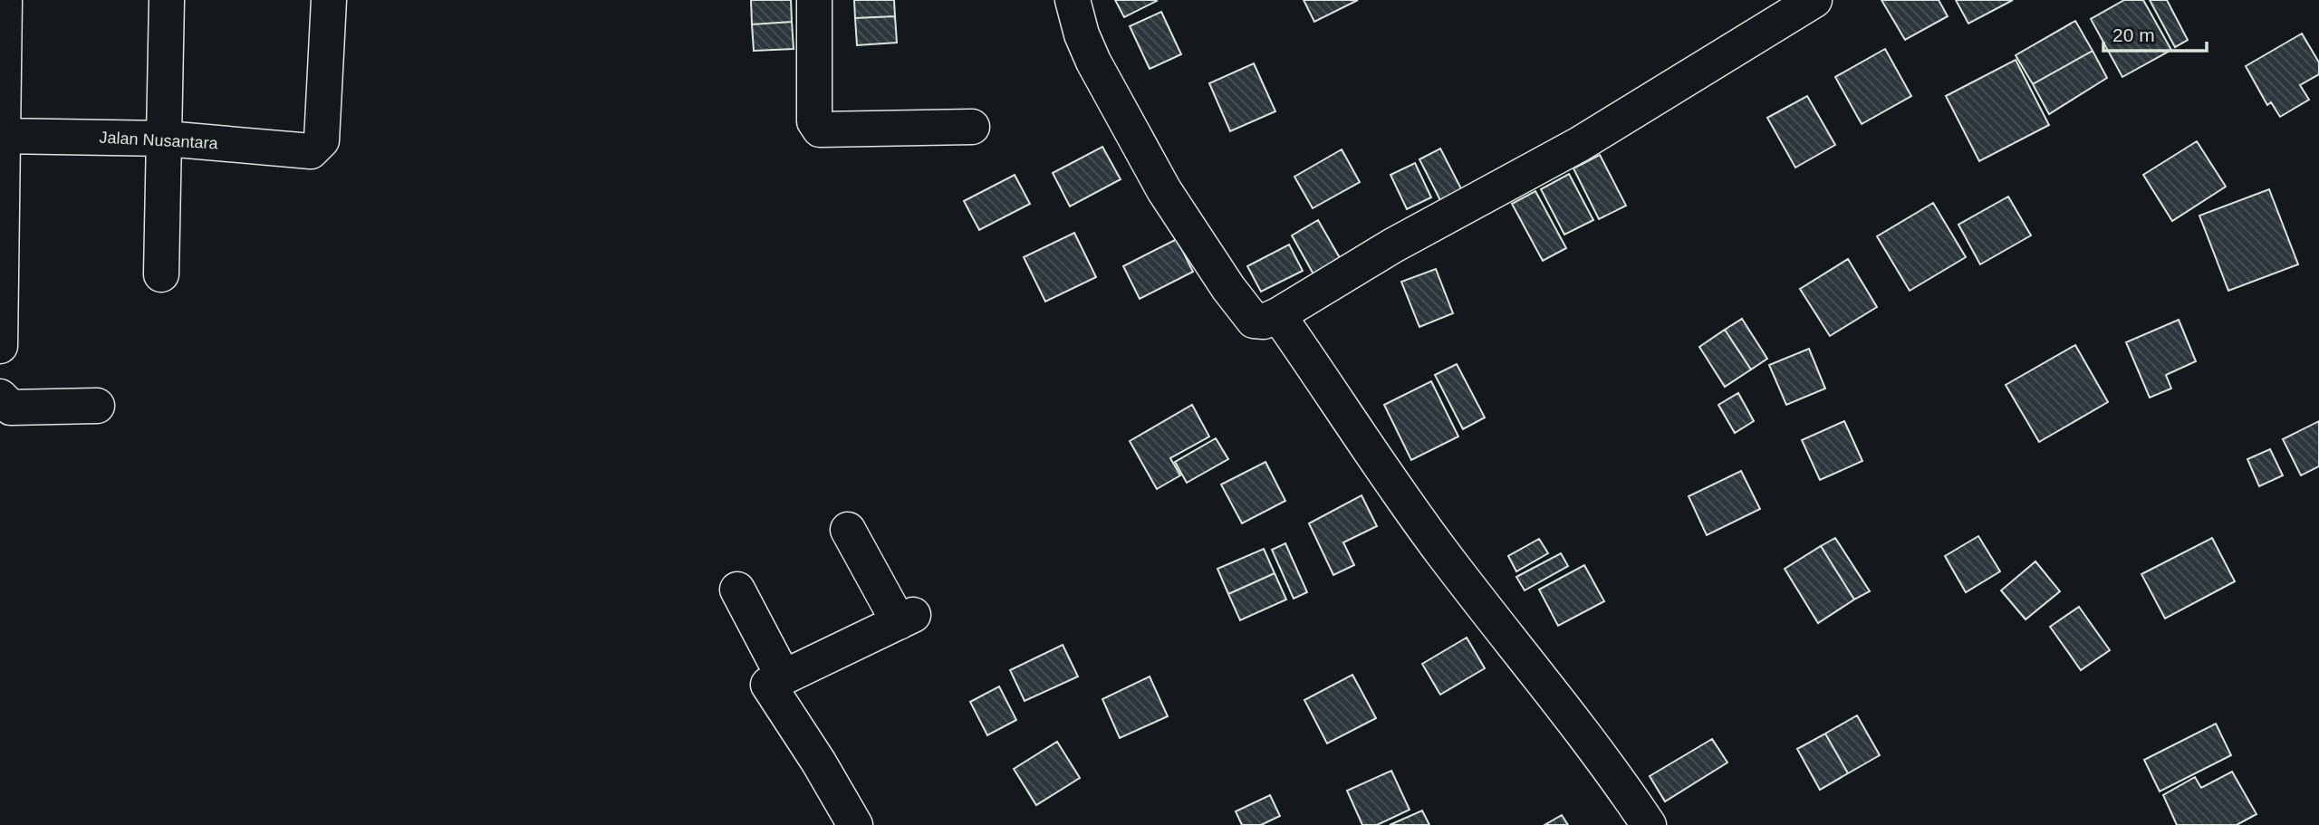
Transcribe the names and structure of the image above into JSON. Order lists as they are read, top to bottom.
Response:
{
  "streets": {
    "street": ["Jalan Nusantara"]
  },
  "scale_bar": "20 m"
}
